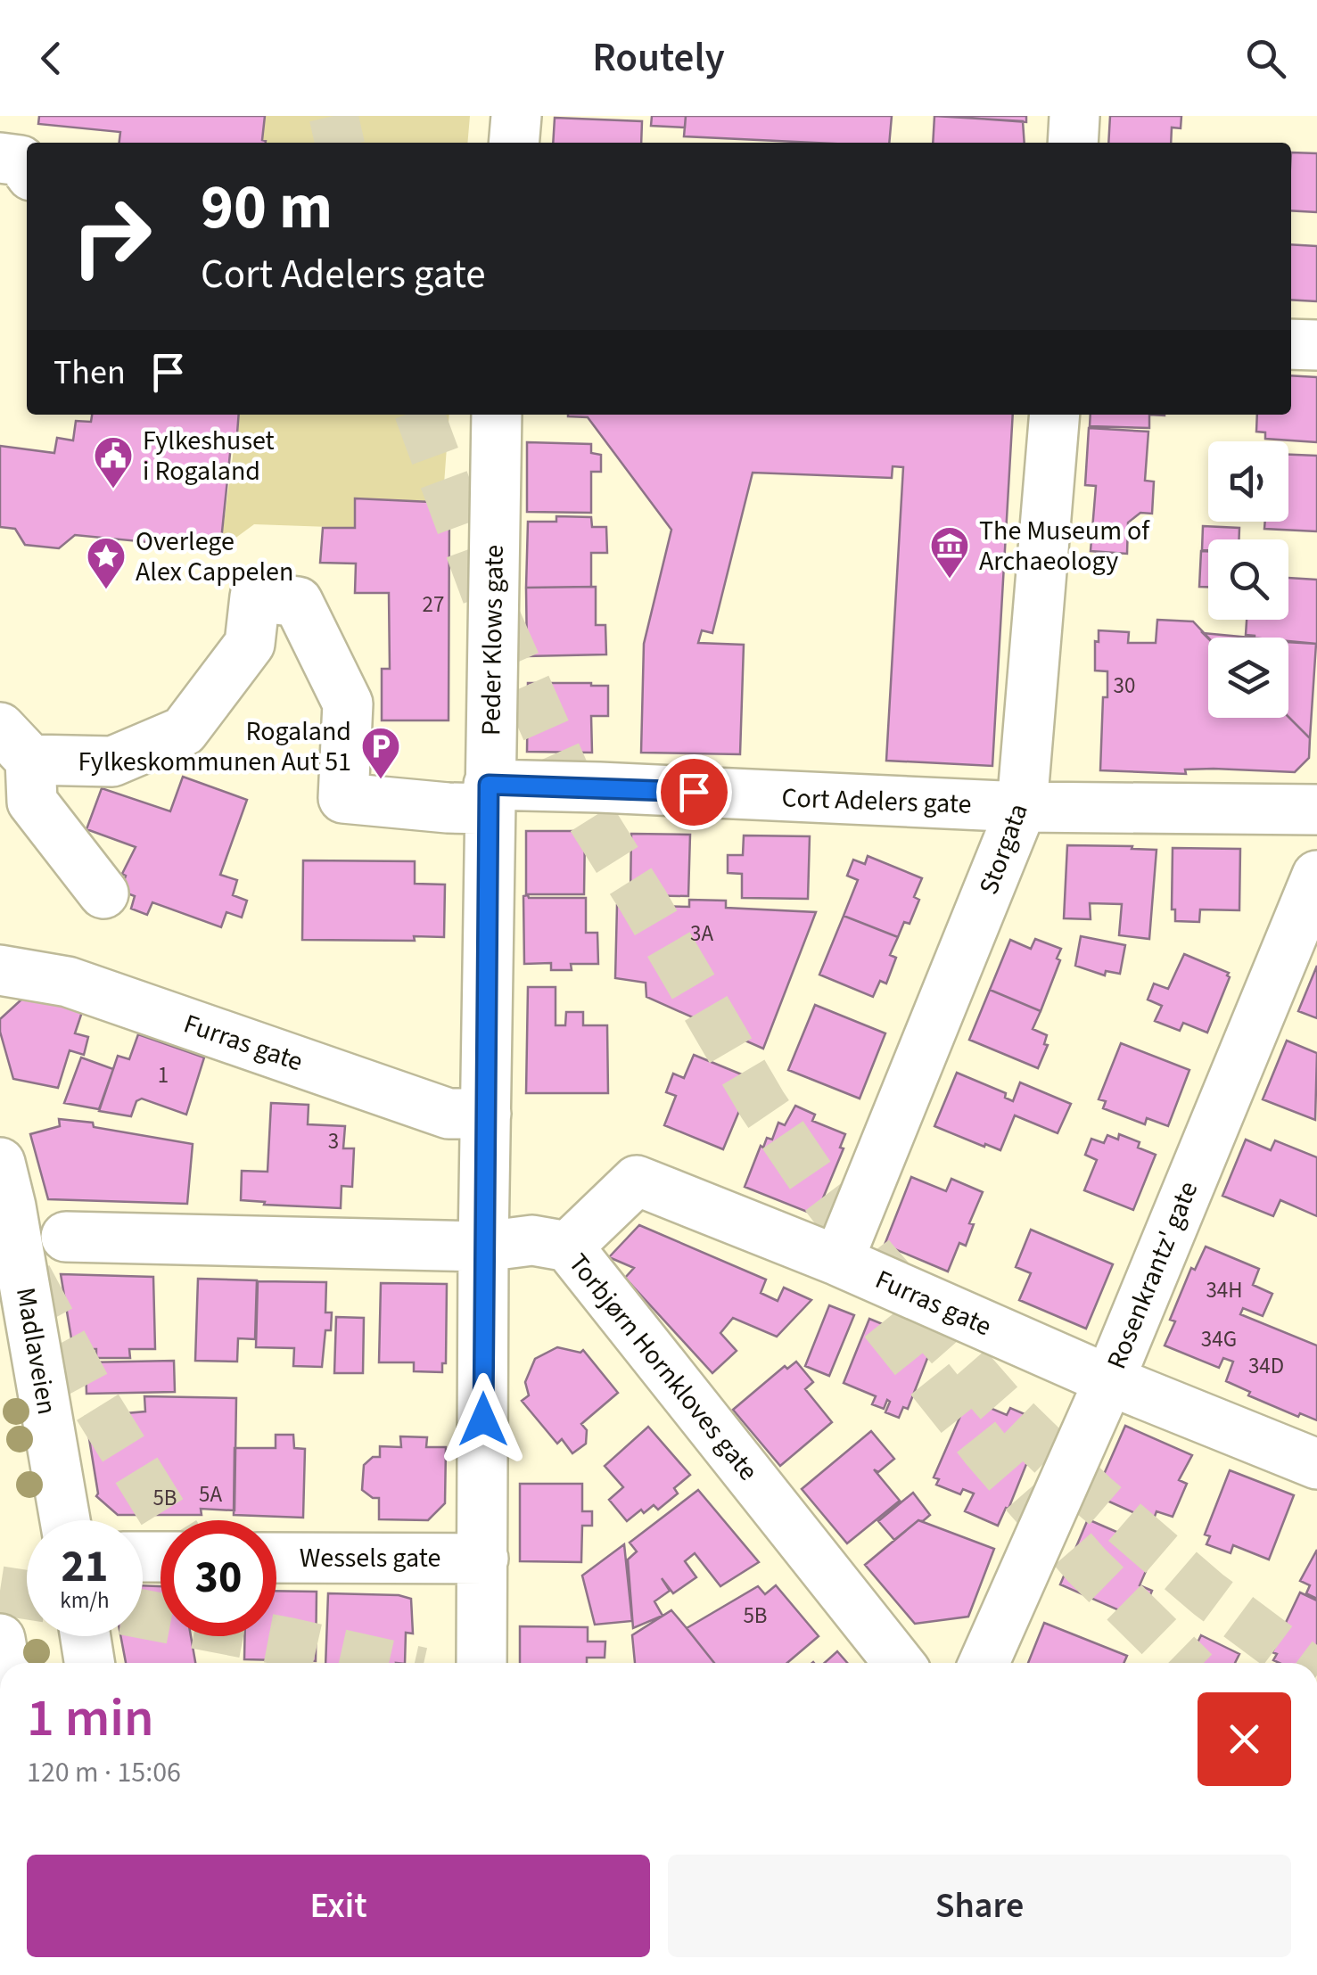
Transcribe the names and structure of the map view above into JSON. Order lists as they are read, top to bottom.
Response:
{
  "streets": {
    "street": [
      "Peder Klows gate",
      "Cort Adelers gate",
      "Storgata",
      "Furras gate",
      "Rosenkrantz' gate",
      "Madlaveien",
      "Torbjørn Hornkloves gate",
      "Wessels gate"
    ]
  },
  "crossings": [
    ["Peder Klows gate", "Cort Adelers gate"],
    ["Peder Klows gate", "Furras gate"],
    ["Peder Klows gate", "Torbjørn Hornkloves gate"],
    ["Peder Klows gate", "Wessels gate"],
    ["Cort Adelers gate", "Storgata"],
    ["Storgata", "Furras gate"],
    ["Furras gate", "Rosenkrantz' gate"],
    ["Furras gate", "Torbjørn Hornkloves gate"]
  ],
  "places": {
    "public building": ["Fylkeshuset i Rogaland"],
    "museum": ["The Museum of Archaeology"],
    "place": ["Overlege Alex Cappelen"],
    "parking": ["Rogaland Fylkeskommunen Aut 51"]
  },
  "house_numbers": [
    "27",
    "30",
    "3A",
    "1",
    "3",
    "34H",
    "34G",
    "34D",
    "5A",
    "5B",
    "5B"
  ],
  "page": {
    "header": "Routely",
    "turn": ["90 m", "Cort Adelers gate"],
    "then": "Then",
    "speed": "21 km/h",
    "limit": "30",
    "heading": ["1 min", "120 m · 15:06"],
    "buttons": ["Exit", "Share"]
  }
}
